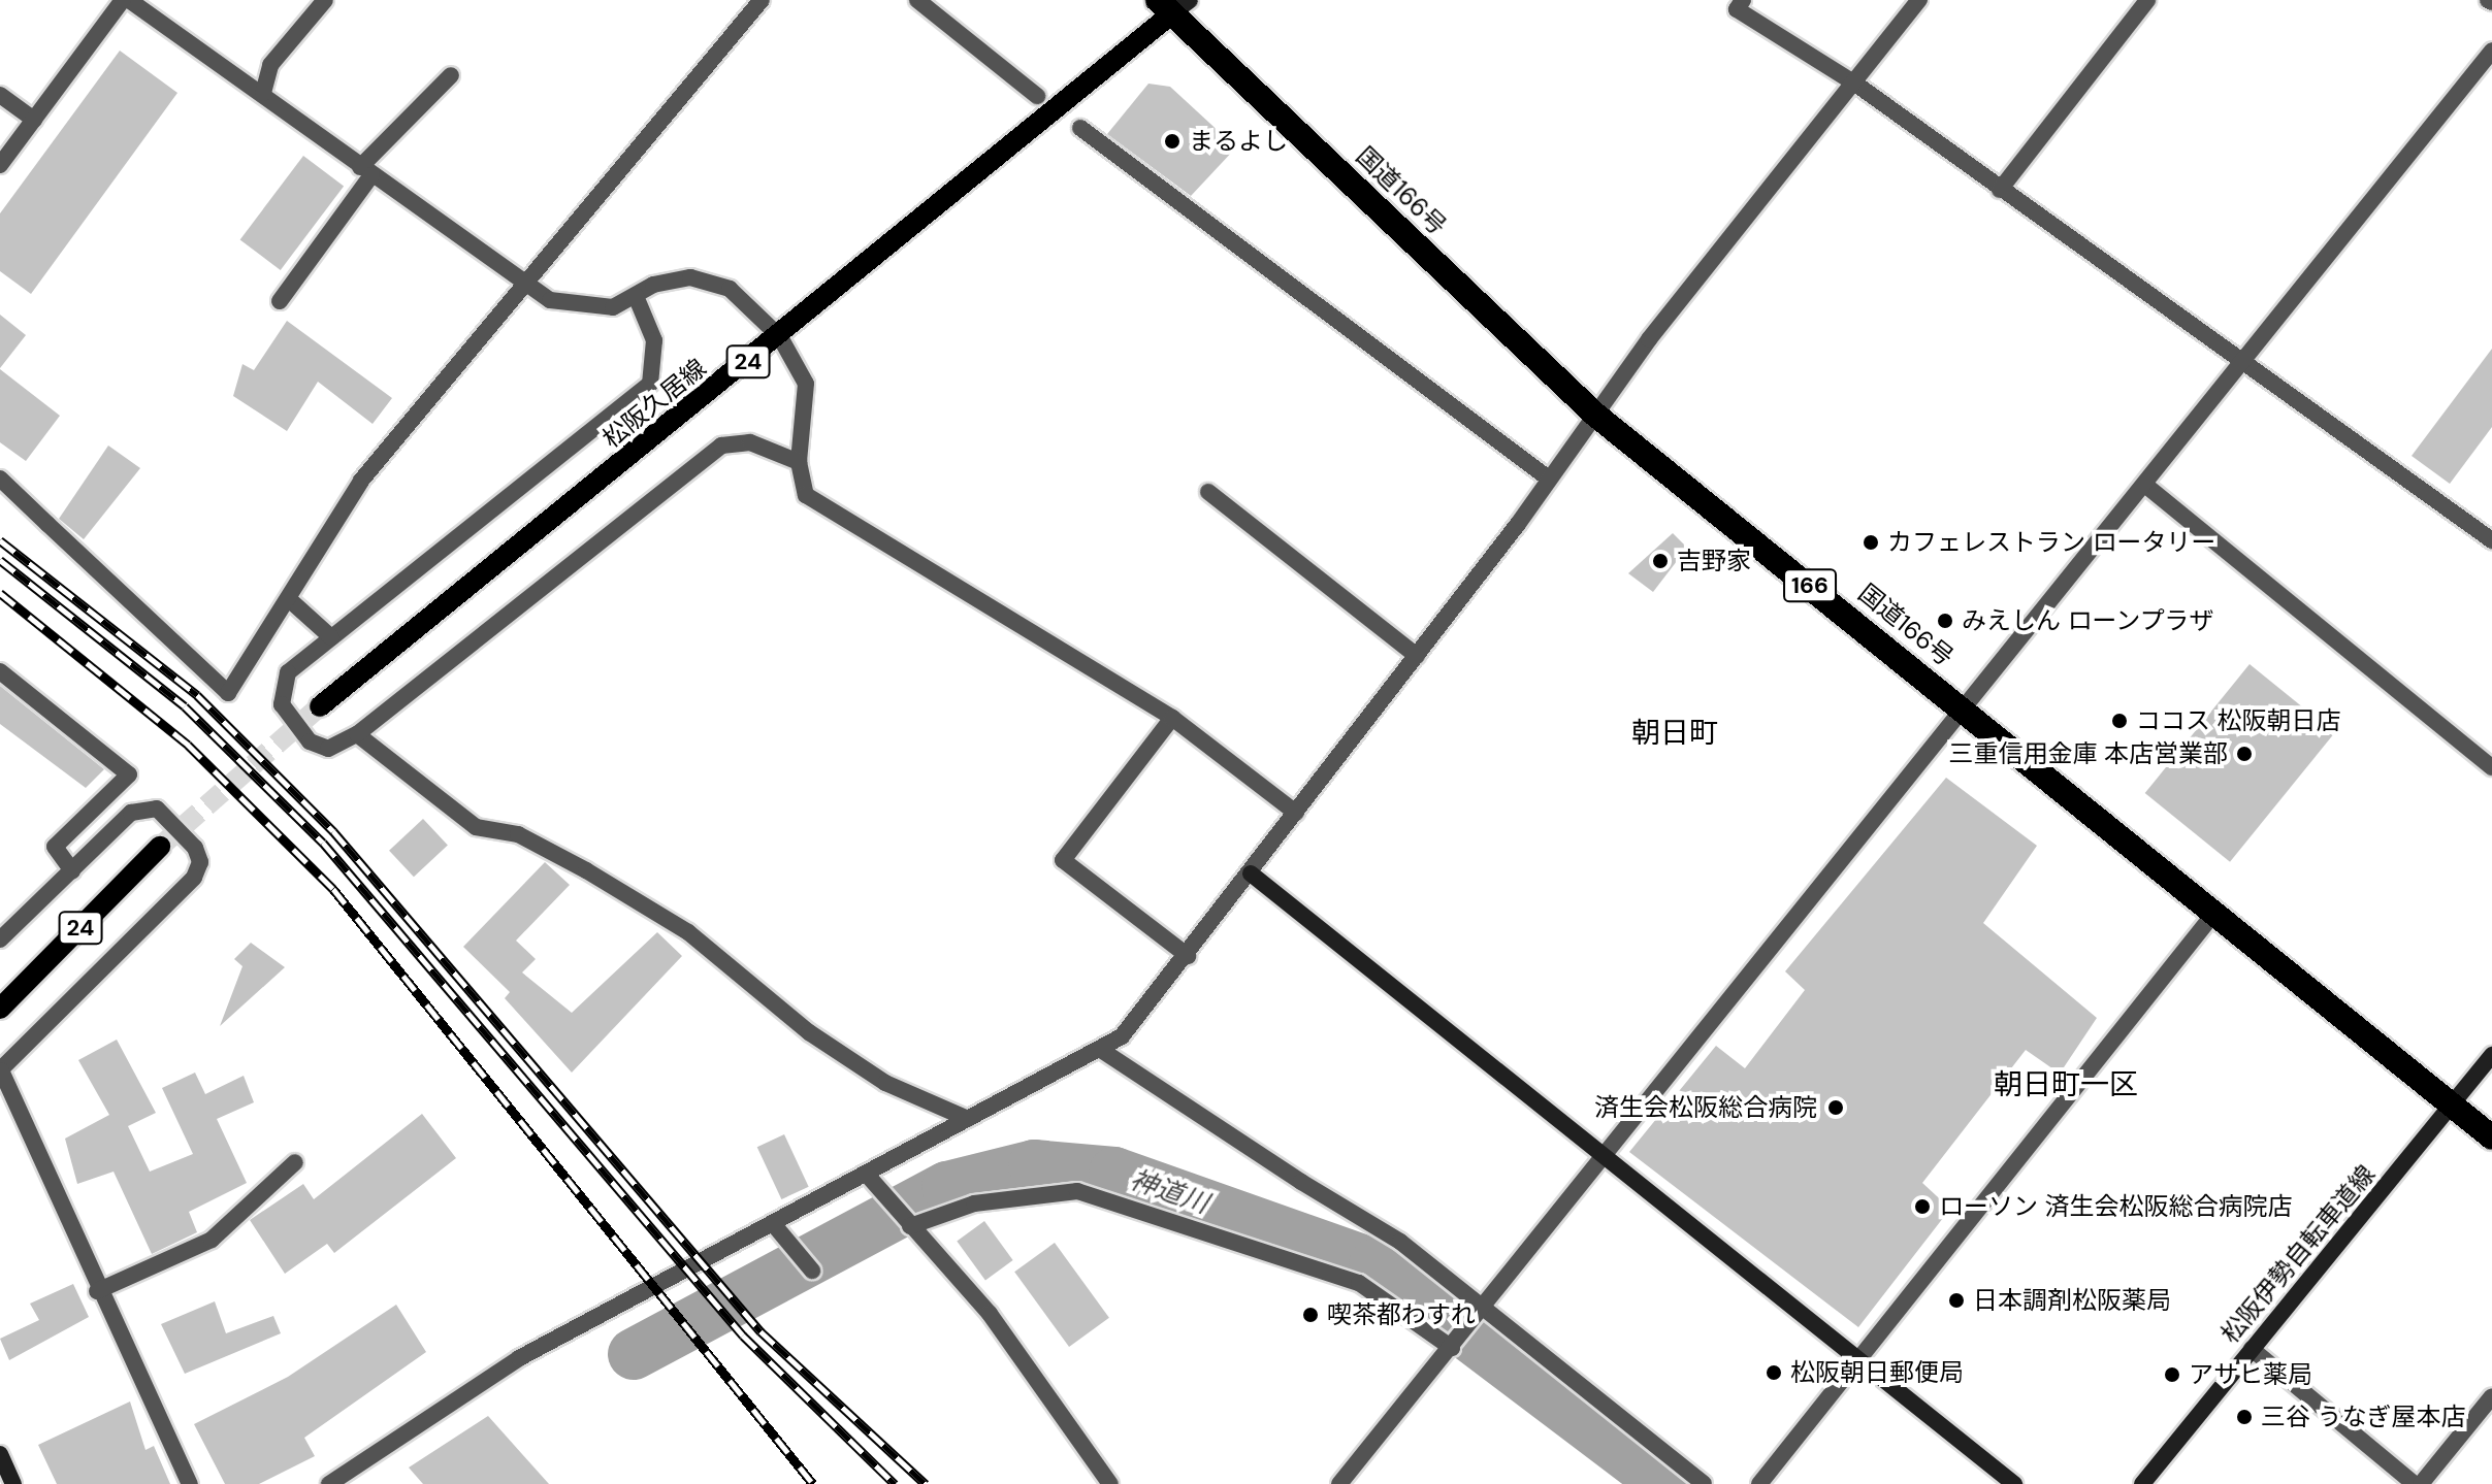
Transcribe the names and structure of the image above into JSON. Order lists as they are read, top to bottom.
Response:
{
  "streets": {
    "highway": ["国道166号", "166"],
    "main road": ["24", "松阪久居線"],
    "street": ["松阪伊勢自転車道線"]
  },
  "crossings": [
    ["国道166号", "松阪久居線"],
    ["国道166号", "松阪伊勢自転車道線"]
  ],
  "districts": ["朝日町", "朝日町一区"],
  "water": ["神道川"],
  "places": [
    "まるよし",
    "カフェレストラン ロータリー",
    "吉野家",
    "みえしん ローンプラザ",
    "ココス 松阪朝日店",
    "三重信用金庫 本店営業部",
    "済生会松阪総合病院",
    "ローソン 済生会松阪総合病院店",
    "日本調剤松阪薬局",
    "喫茶都わすれ",
    "松阪朝日郵便局",
    "アサヒ薬局",
    "三谷 うなぎ屋本店"
  ]
}
